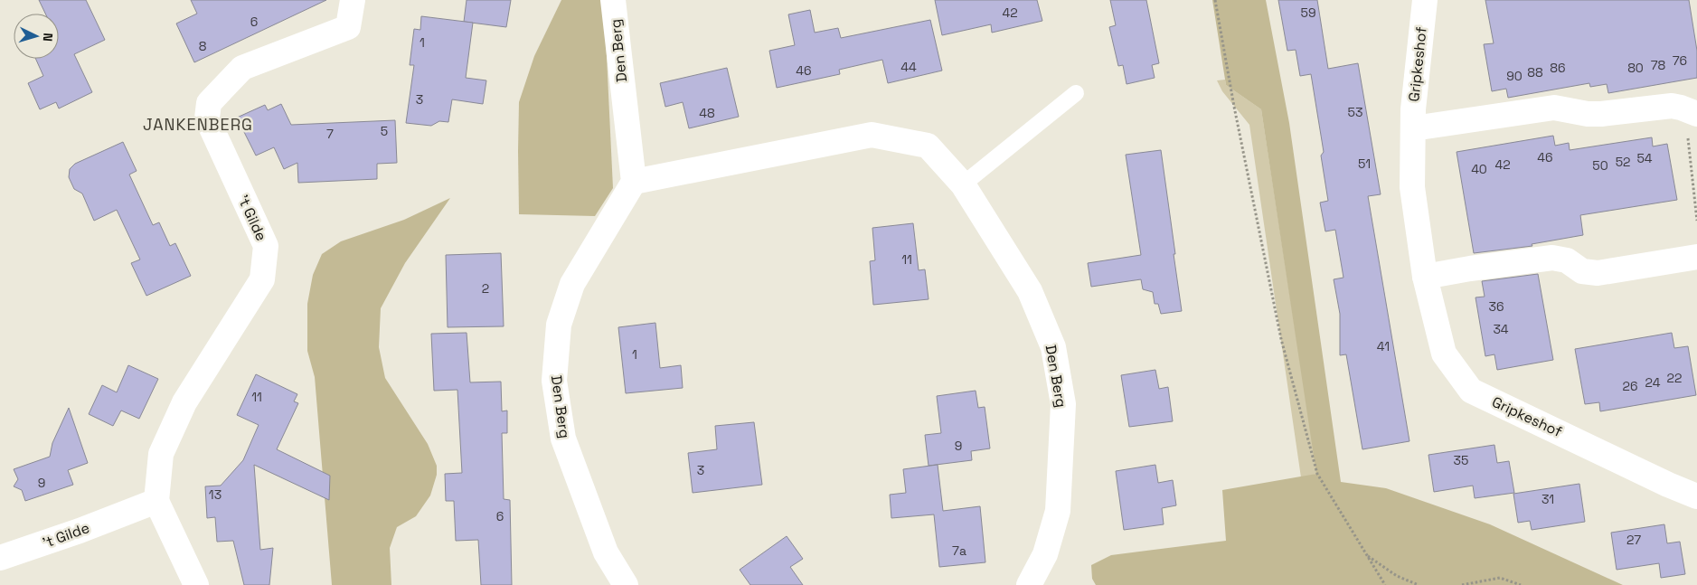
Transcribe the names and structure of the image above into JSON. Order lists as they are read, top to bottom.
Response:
{
  "streets": {
    "street": ["Den Berg", "Gripkeshof", "'t Gilde"]
  },
  "districts": ["JANKENBERG"],
  "house_numbers": [
    "42",
    "59",
    "6",
    "1",
    "8",
    "76",
    "78",
    "44",
    "86",
    "80",
    "46",
    "88",
    "90",
    "3",
    "53",
    "48",
    "5",
    "7",
    "46",
    "54",
    "52",
    "51",
    "42",
    "50",
    "40",
    "11",
    "2",
    "36",
    "34",
    "41",
    "1",
    "22",
    "24",
    "26",
    "11",
    "9",
    "35",
    "3",
    "9",
    "13",
    "31",
    "6",
    "27",
    "7a"
  ],
  "north": "right"
}
